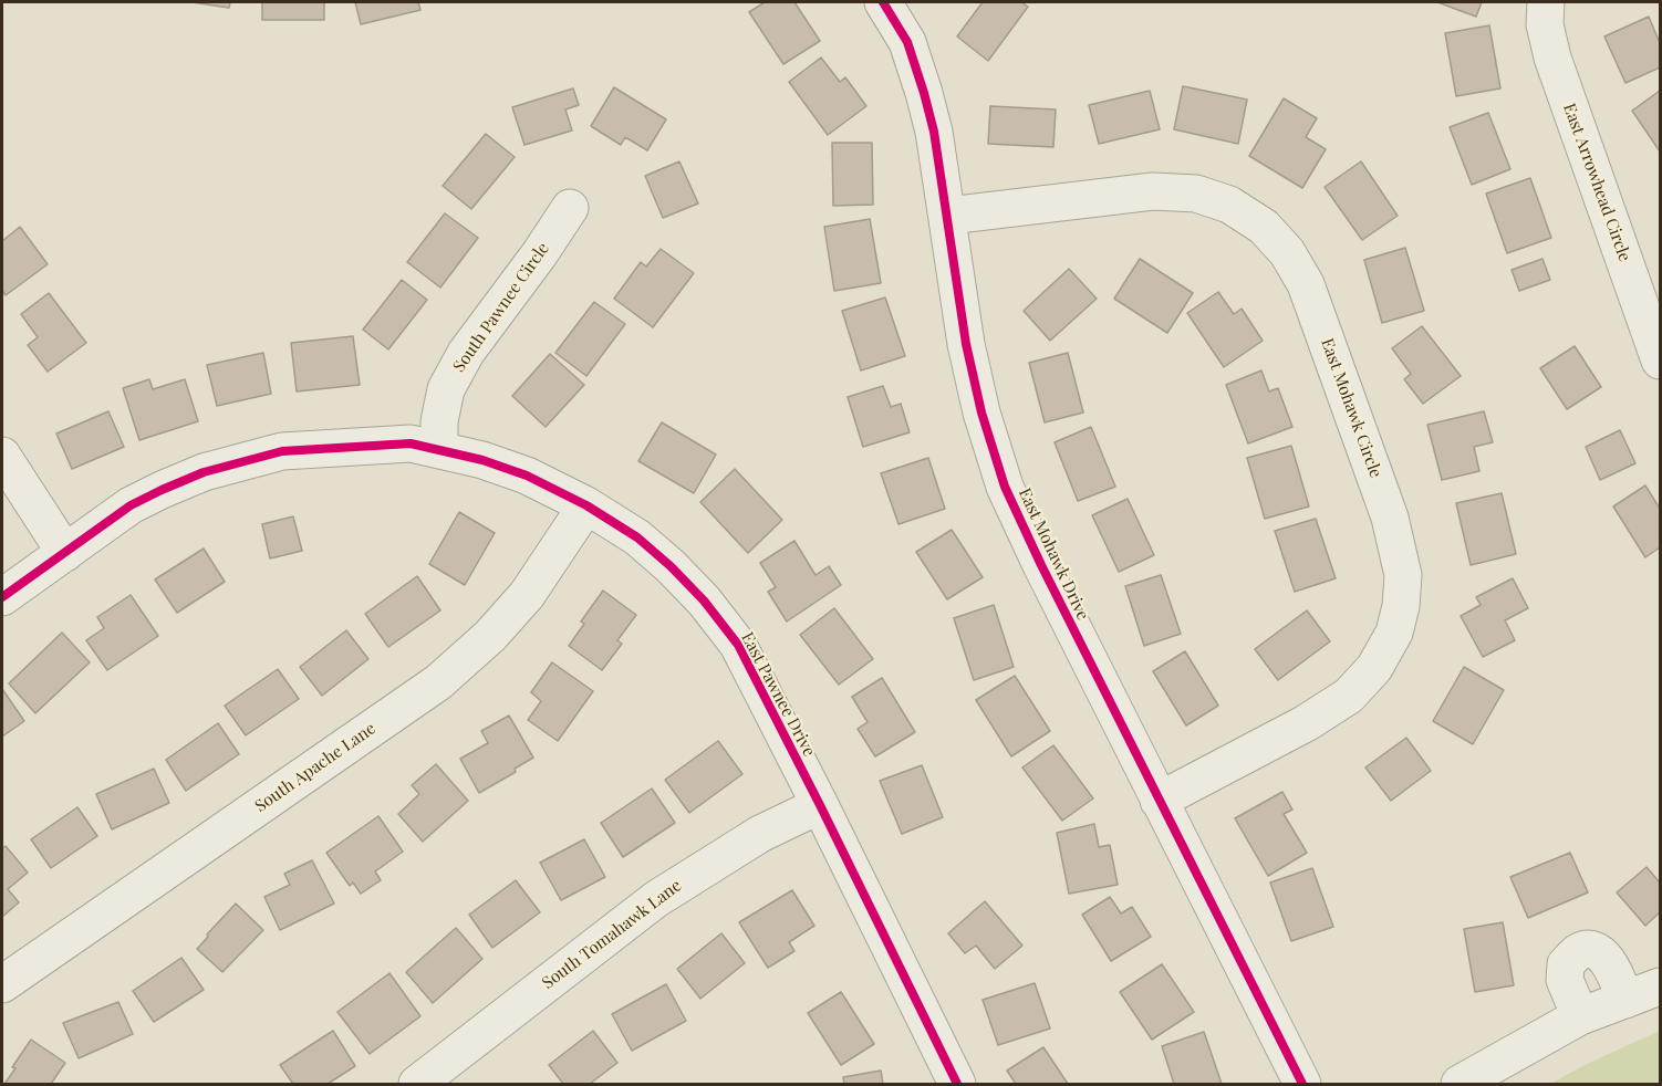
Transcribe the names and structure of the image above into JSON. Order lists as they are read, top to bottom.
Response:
{
  "streets": {
    "street": [
      "East Arrowhead Circle",
      "South Pawnee Circle",
      "East Mohawk Circle",
      "East Mohawk Drive",
      "East Pawnee Drive",
      "South Apache Lane",
      "South Tomahawk Lane"
    ]
  },
  "crossings": [
    ["South Pawnee Circle", "East Pawnee Drive"],
    ["East Mohawk Circle", "East Mohawk Drive"],
    ["East Pawnee Drive", "South Apache Lane"],
    ["East Pawnee Drive", "South Tomahawk Lane"]
  ]
}
